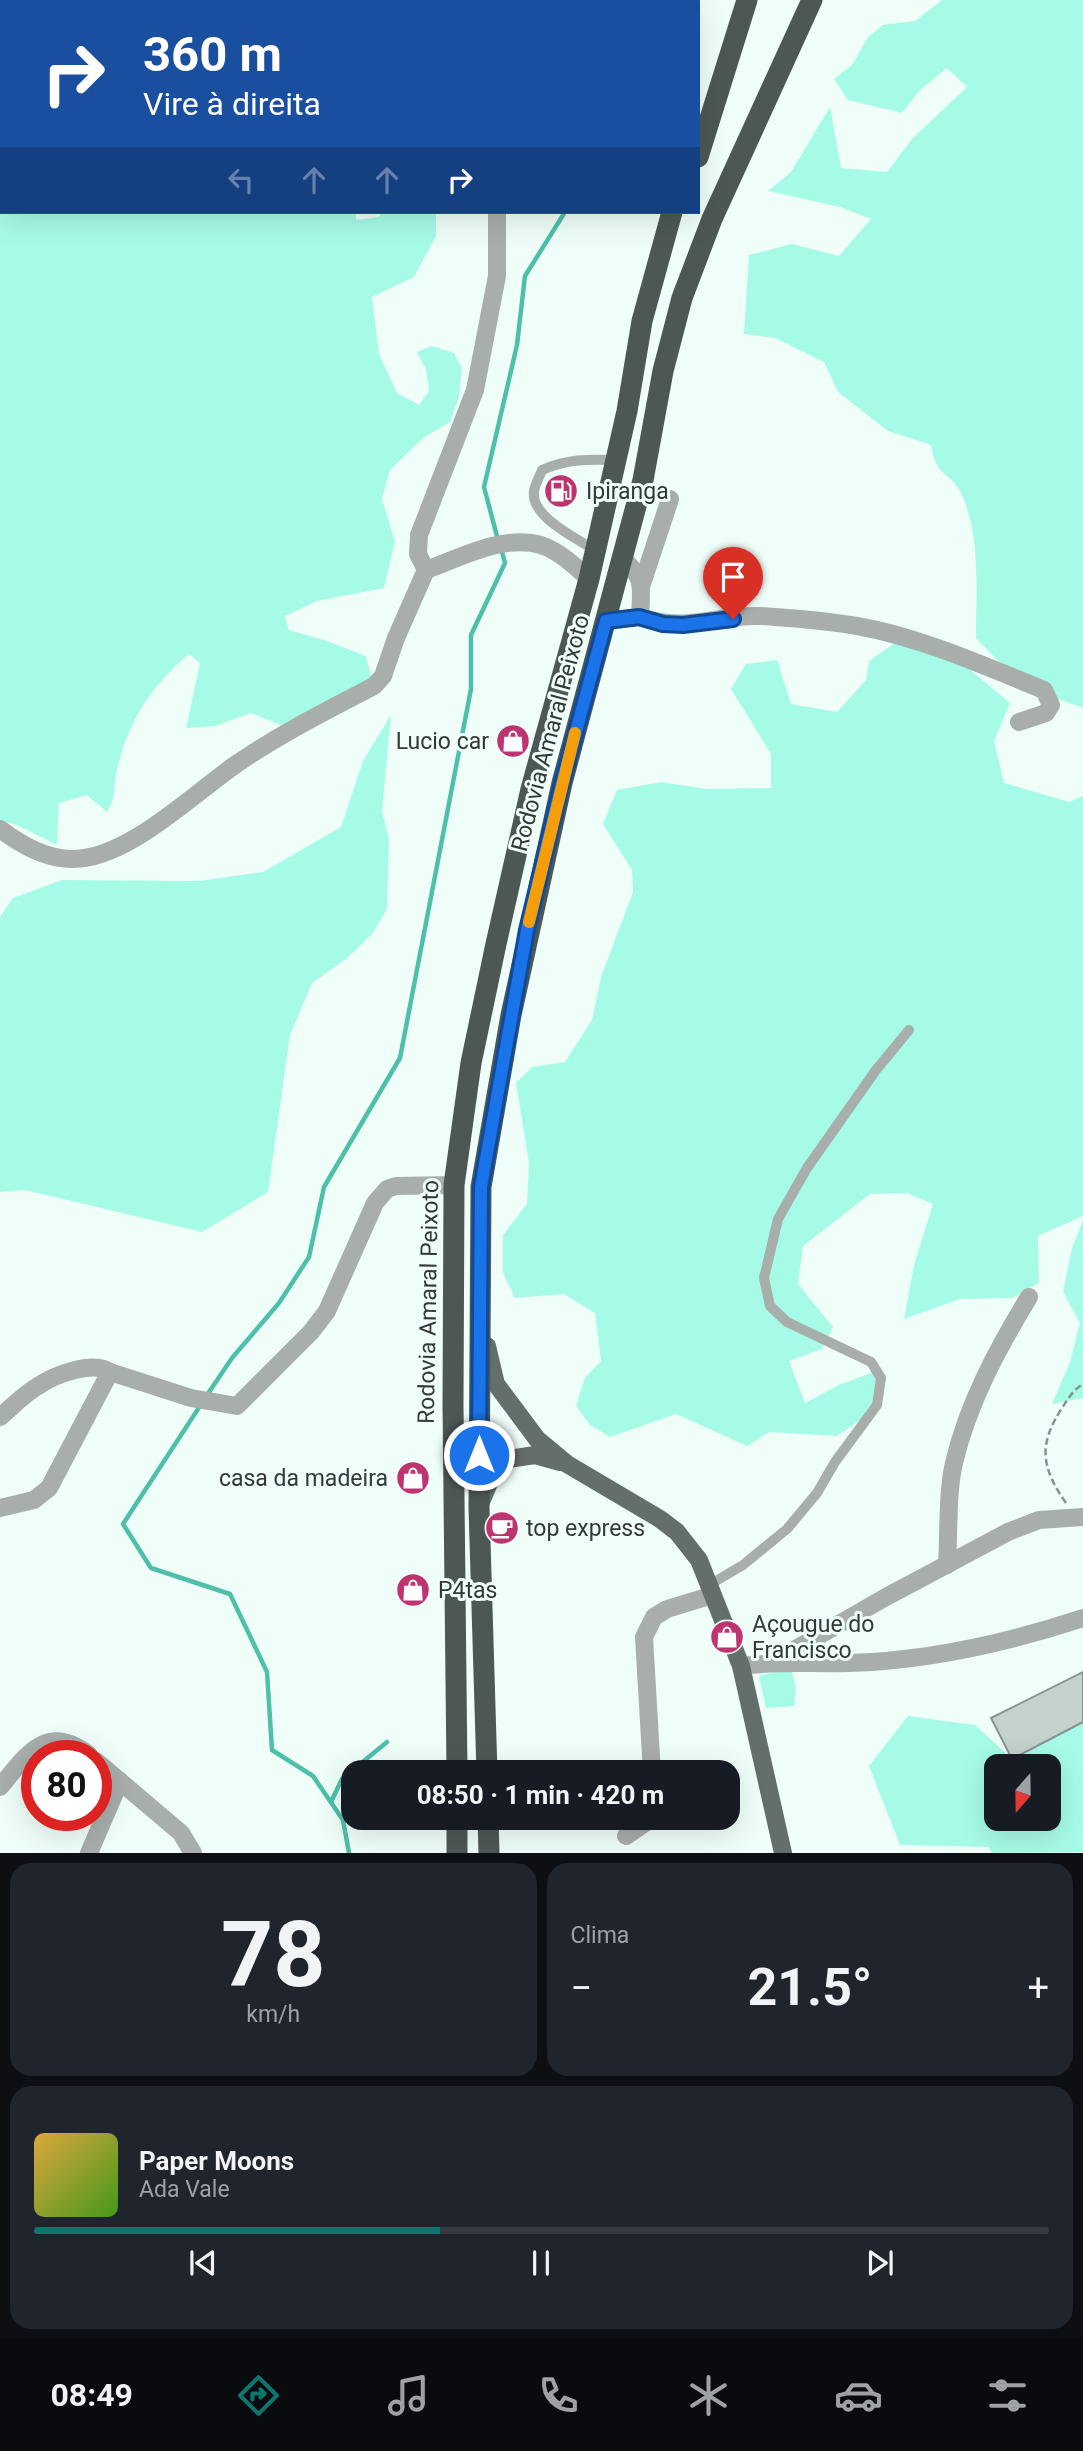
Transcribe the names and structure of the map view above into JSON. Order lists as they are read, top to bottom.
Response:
{
  "streets": {
    "highway": ["Rodovia Amaral Peixoto"]
  },
  "places": {
    "fuel station": ["Ipiranga"],
    "shop": [
      "Lucio car",
      "casa da madeira",
      "P4tas",
      "Açougue do Francisco"
    ],
    "cafe": ["top express"]
  },
  "north": "bottom",
  "page": {
    "turn": ["360 m", "Vire à direita"],
    "limit": "80",
    "trip": "08:50 · 1 min · 420 m",
    "tile": [
      ["78", "km/h"],
      "Clima"
    ],
    "heat": ["−", "21.5°", "+"],
    "song": ["Paper Moons", "Ada Vale"],
    "tabs": "08:49"
  }
}
